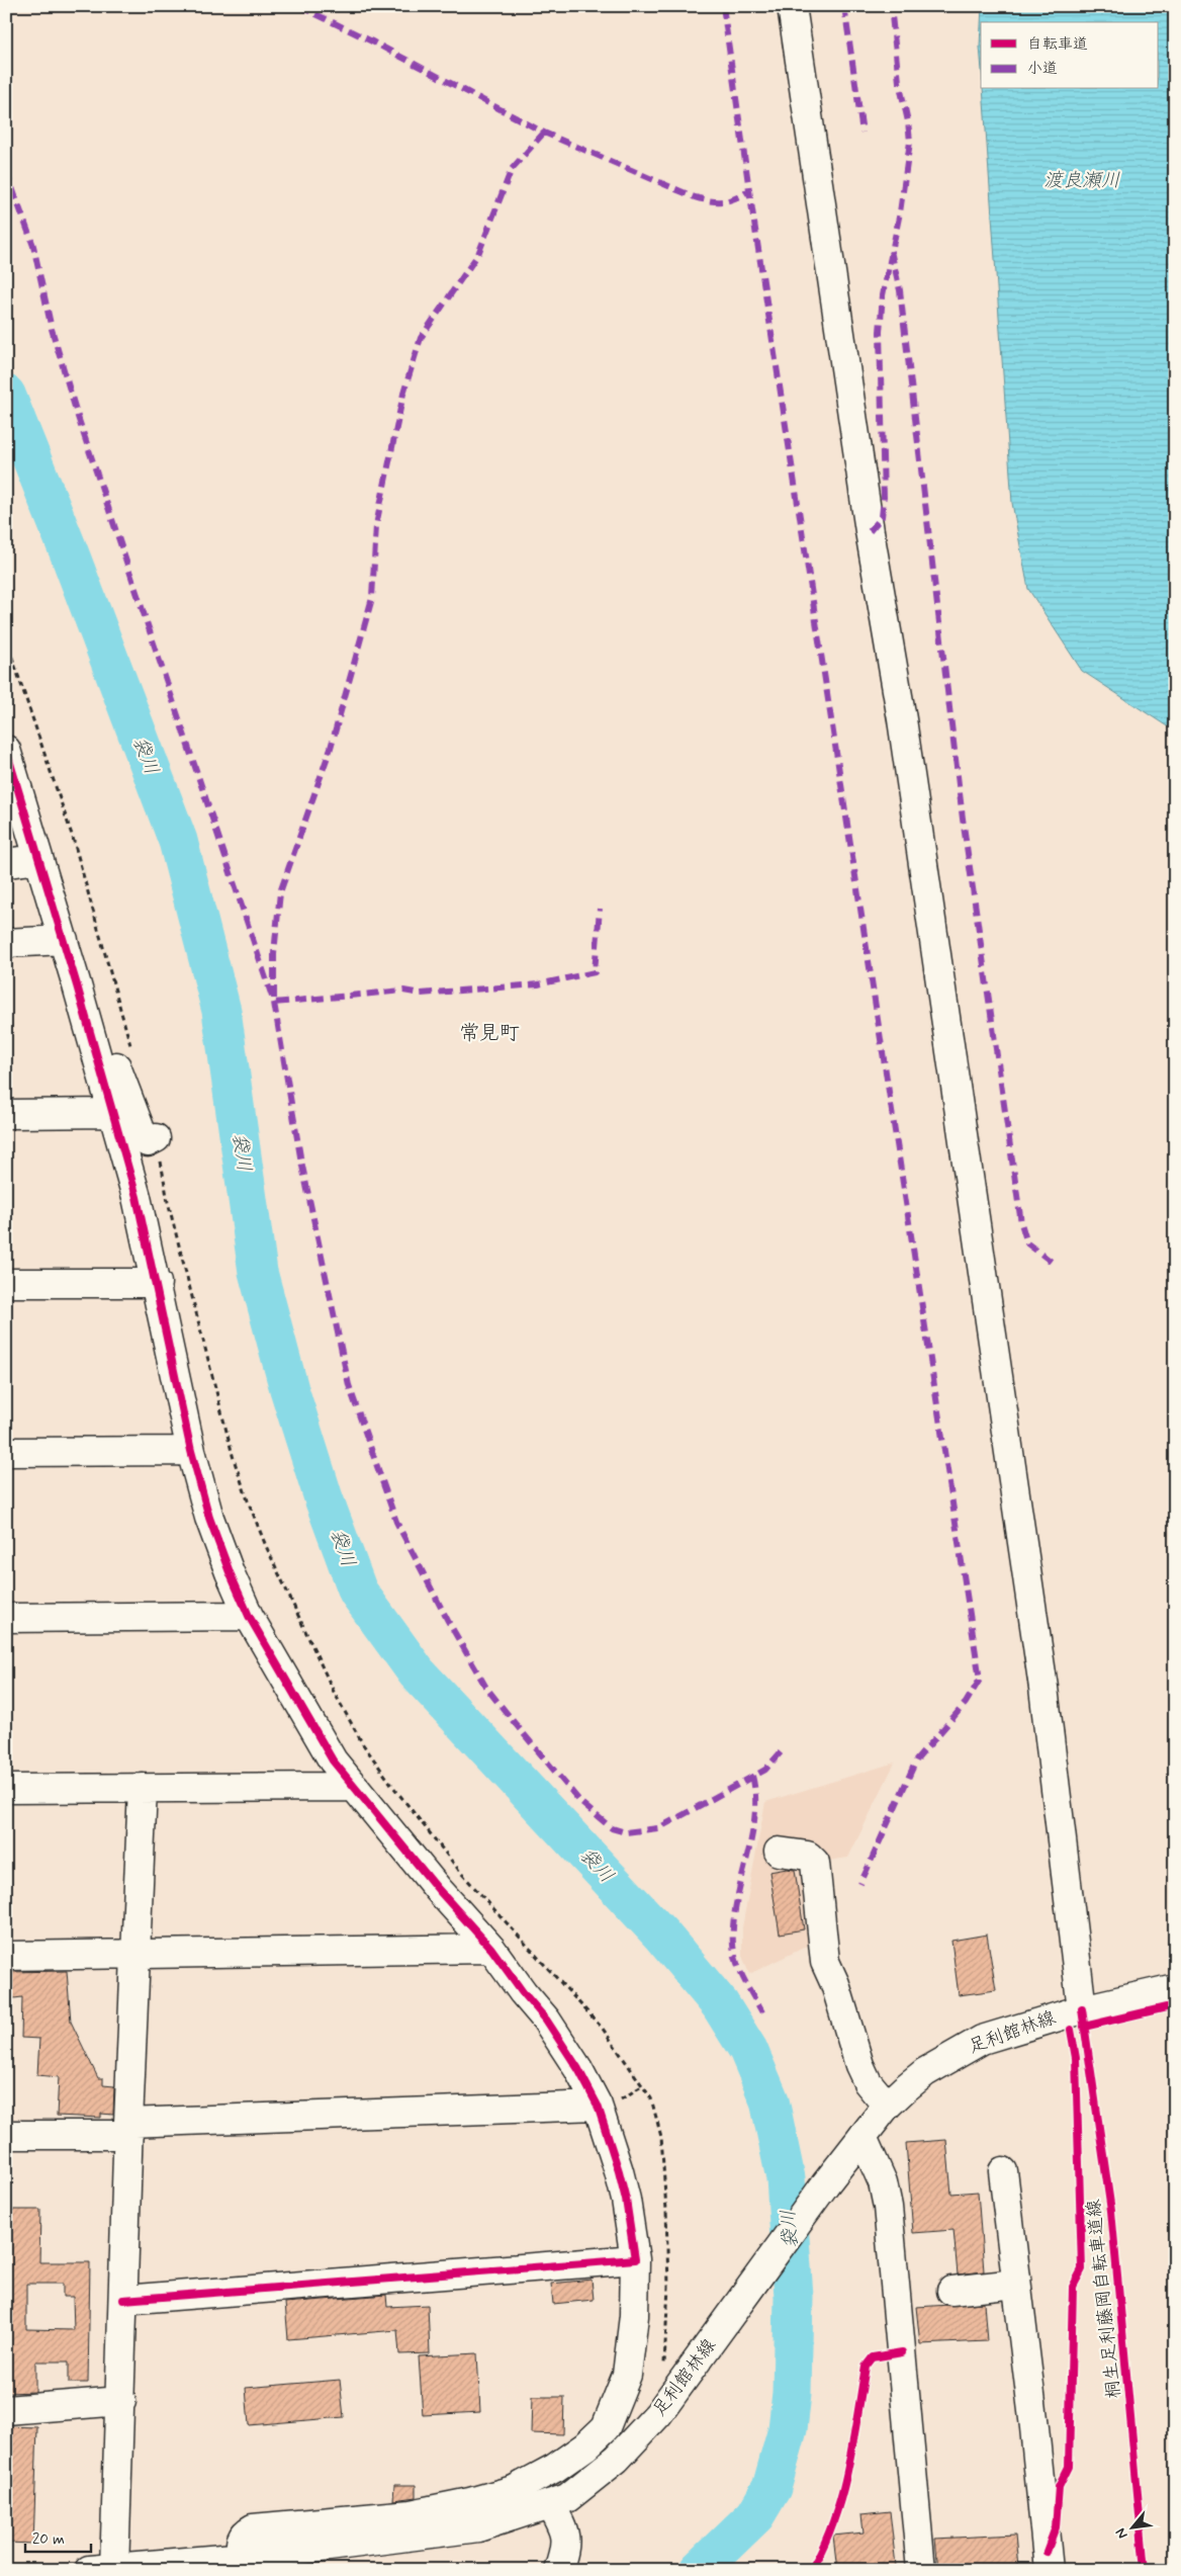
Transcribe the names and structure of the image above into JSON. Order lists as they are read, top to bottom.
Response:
{
  "streets": {
    "street": ["足利館林線"],
    "cycle path": ["桐生足利藤岡自転車道線"]
  },
  "districts": ["常見町"],
  "water": ["渡良瀬川", "袋川"],
  "legend": ["自転車道", "小道"],
  "scale_bar": "20 m",
  "north": "bottom left"
}
